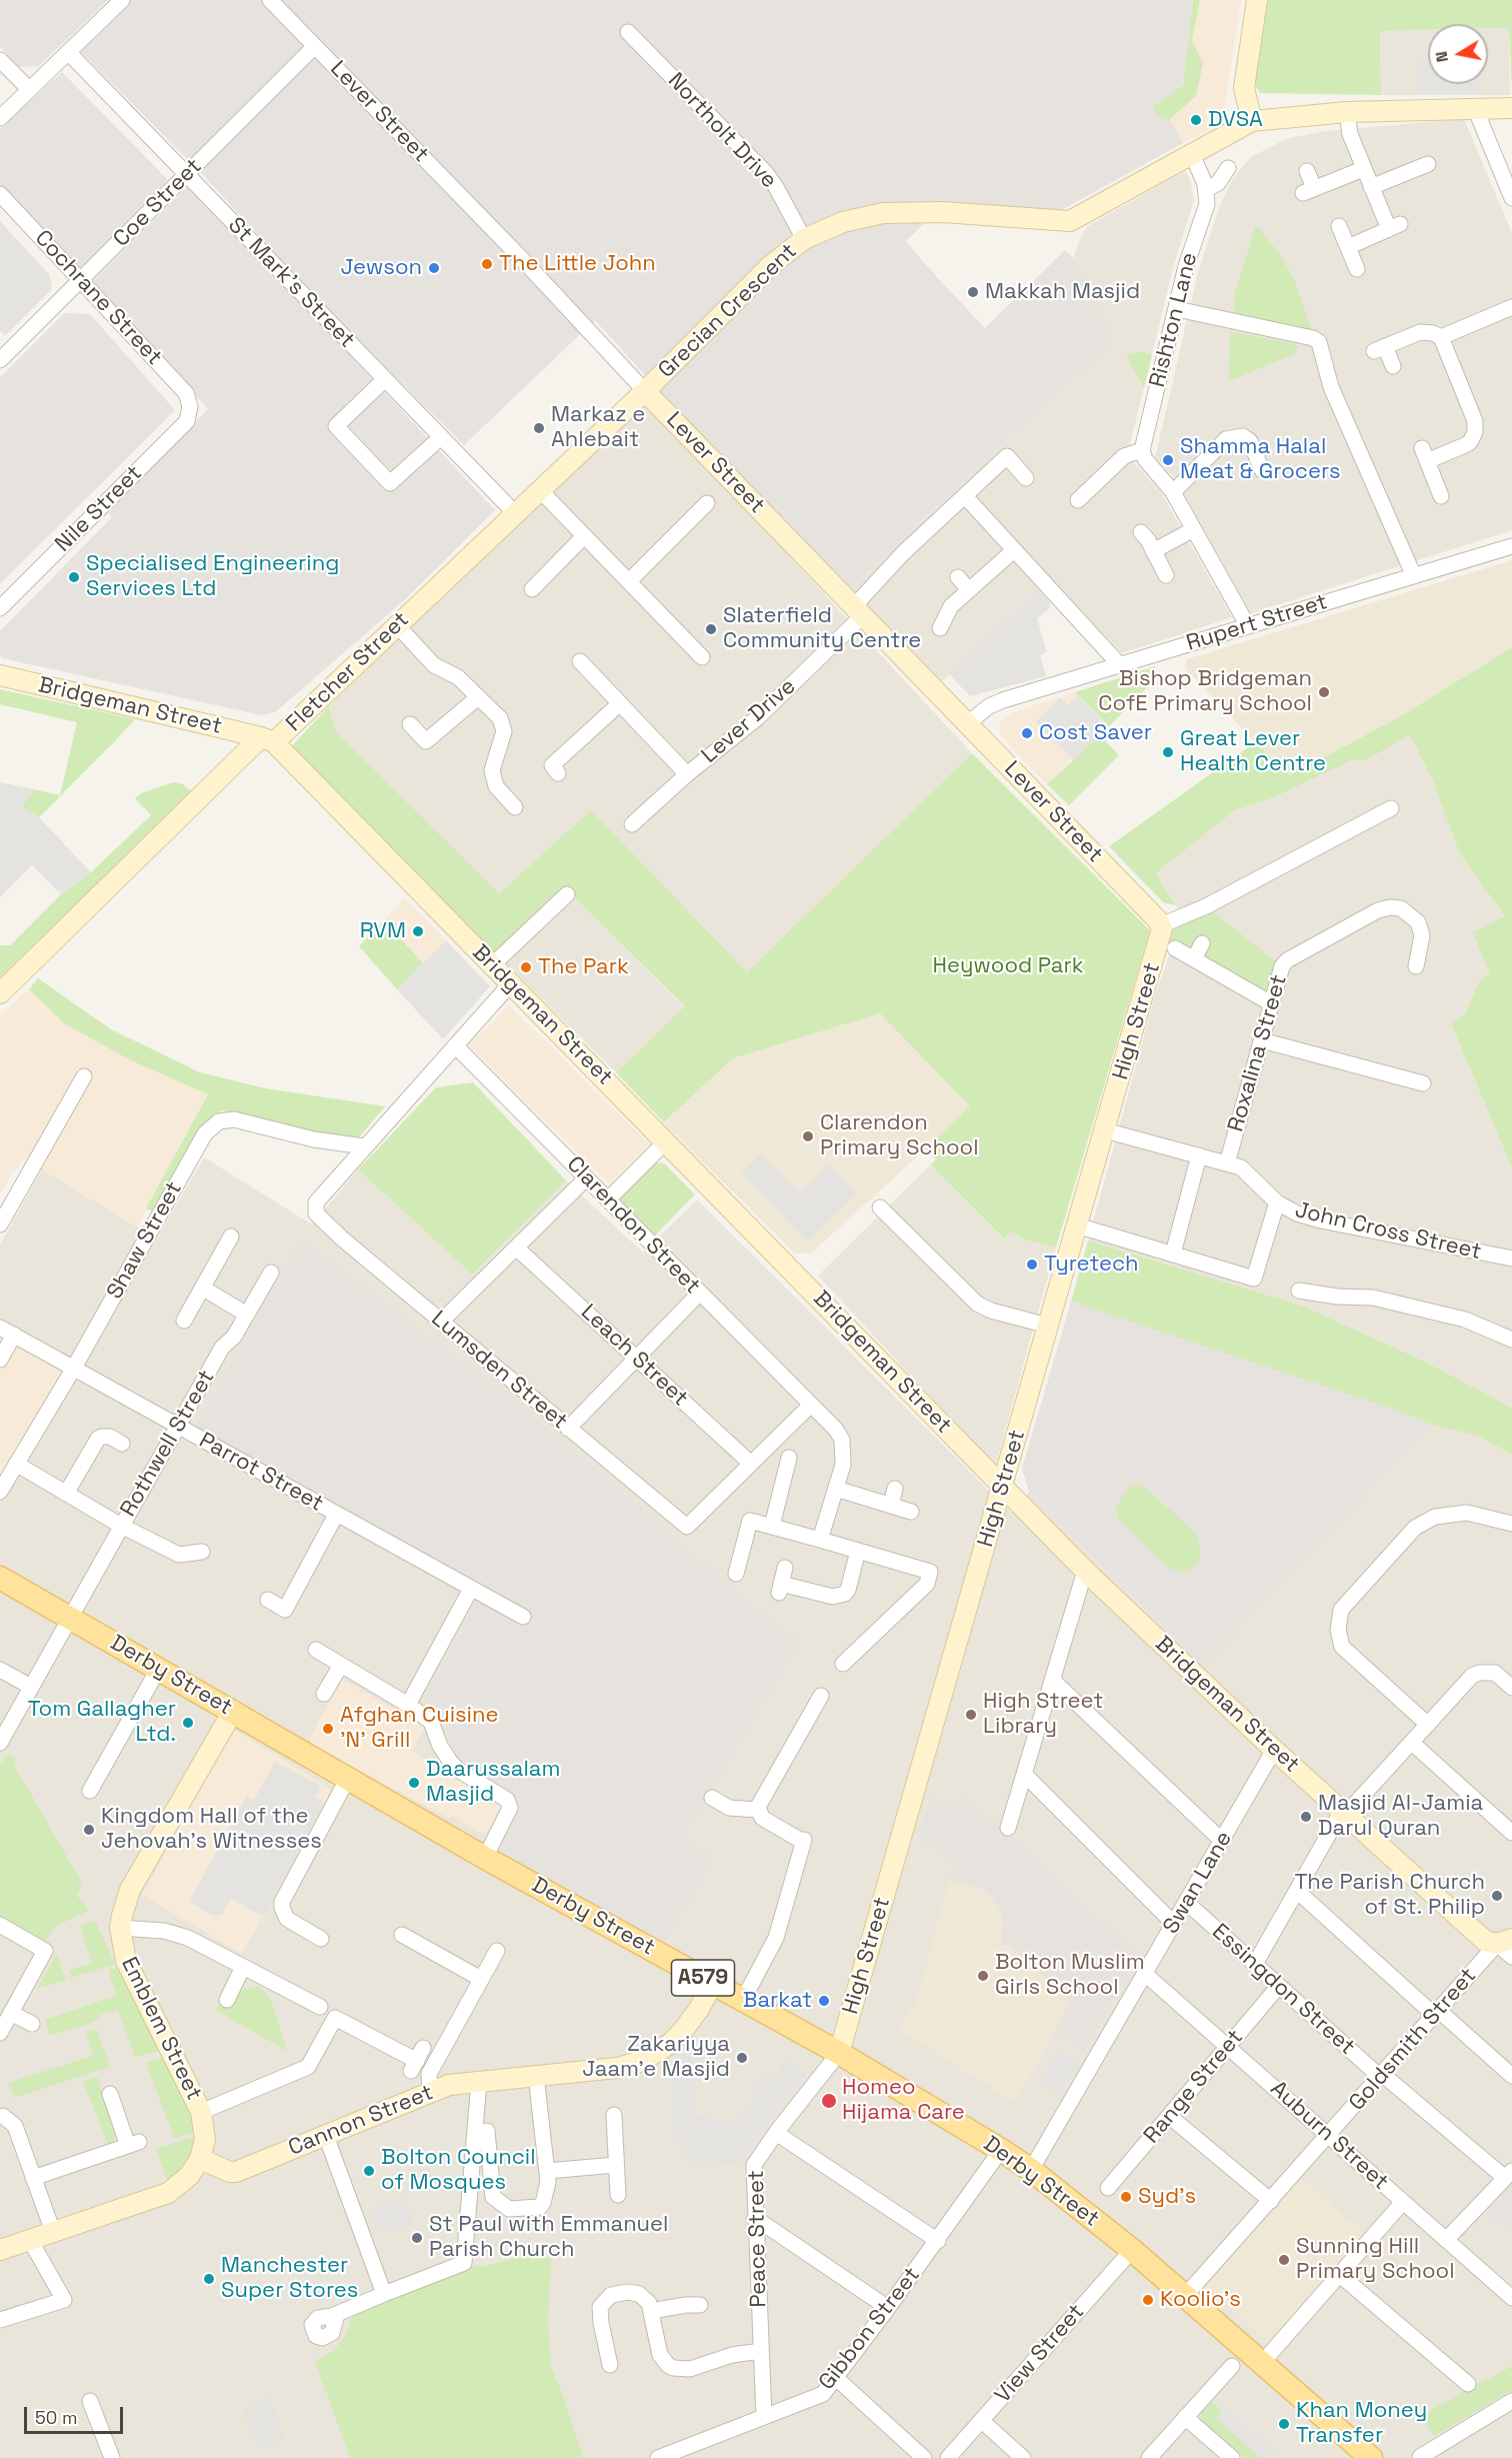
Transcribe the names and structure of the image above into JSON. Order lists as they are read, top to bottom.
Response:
{
  "streets": {
    "main road": ["Derby Street", "A579"],
    "street": [
      "Lever Street",
      "Northolt Drive",
      "Coe Street",
      "St Mark's Street",
      "Cochrane Street",
      "Grecian Crescent",
      "Rishton Lane",
      "Nile Street",
      "Rupert Street",
      "Fletcher Street",
      "Bridgeman Street",
      "Lever Drive",
      "High Street",
      "Roxalina Street",
      "Clarendon Street",
      "John Cross Street",
      "Shaw Street",
      "Leach Street",
      "Lumsden Street",
      "Rothwell Street",
      "Parrot Street",
      "Swan Lane",
      "Essingdon Street",
      "Emblem Street",
      "Goldsmith Street",
      "Range Street",
      "Cannon Street",
      "Auburn Street",
      "Peace Street",
      "Gibbon Street",
      "View Street"
    ]
  },
  "crossings": [
    ["Lever Street", "Coe Street"],
    ["Lever Street", "Grecian Crescent"],
    ["Lever Street", "Rupert Street"],
    ["Lever Street", "Fletcher Street"],
    ["Lever Street", "Lever Drive"],
    ["Lever Street", "High Street"],
    ["Northolt Drive", "Grecian Crescent"],
    ["Coe Street", "St Mark's Street"],
    ["Coe Street", "Cochrane Street"],
    ["St Mark's Street", "Fletcher Street"],
    ["Cochrane Street", "Nile Street"],
    ["Grecian Crescent", "Rishton Lane"],
    ["Grecian Crescent", "Fletcher Street"],
    ["Fletcher Street", "Bridgeman Street"],
    ["Bridgeman Street", "High Street"],
    ["Bridgeman Street", "Swan Lane"],
    ["Bridgeman Street", "Goldsmith Street"],
    ["High Street", "John Cross Street"],
    ["High Street", "Derby Street"],
    ["High Street", "Peace Street"],
    ["Roxalina Street", "John Cross Street"],
    ["Shaw Street", "Lumsden Street"],
    ["Shaw Street", "Parrot Street"],
    ["Leach Street", "Lumsden Street"],
    ["Rothwell Street", "Parrot Street"],
    ["Rothwell Street", "Derby Street"],
    ["Derby Street", "Swan Lane"],
    ["Derby Street", "Emblem Street"],
    ["Derby Street", "Goldsmith Street"],
    ["Derby Street", "Cannon Street"],
    ["Derby Street", "Peace Street"],
    ["Derby Street", "Gibbon Street"],
    ["Derby Street", "View Street"],
    ["Swan Lane", "Essingdon Street"],
    ["Swan Lane", "Auburn Street"],
    ["Essingdon Street", "Goldsmith Street"],
    ["Essingdon Street", "Range Street"],
    ["Emblem Street", "Cannon Street"],
    ["Goldsmith Street", "Auburn Street"],
    ["Range Street", "Auburn Street"],
    ["Peace Street", "Gibbon Street"]
  ],
  "parks": ["Heywood Park"],
  "places": [
    "DVSA",
    "The Little John",
    "Jewson",
    "Makkah Masjid",
    "Markaz e Ahlebait",
    "Shamma Halal Meat & Grocers",
    "Specialised Engineering Services Ltd",
    "Slaterfield Community Centre",
    "Bishop Bridgeman CofE Primary School",
    "Cost Saver",
    "Great Lever Health Centre",
    "RVM",
    "The Park",
    "Clarendon Primary School",
    "Tyretech",
    "High Street Library",
    "Tom Gallagher Ltd.",
    "Afghan Cuisine 'N' Grill",
    "Daarussalam Masjid",
    "Masjid Al-Jamia Darul Quran",
    "Kingdom Hall of the Jehovah's Witnesses",
    "The Parish Church of St. Philip",
    "Bolton Muslim Girls School",
    "Barkat",
    "Zakariyya Jaam'e Masjid",
    "Homeo Hijama Care",
    "Bolton Council of Mosques",
    "Syd's",
    "St Paul with Emmanuel Parish Church",
    "Sunning Hill Primary School",
    "Manchester Super Stores",
    "Koolio's",
    "Khan Money Transfer"
  ],
  "scale_bar": "50 m",
  "north": "left"
}
